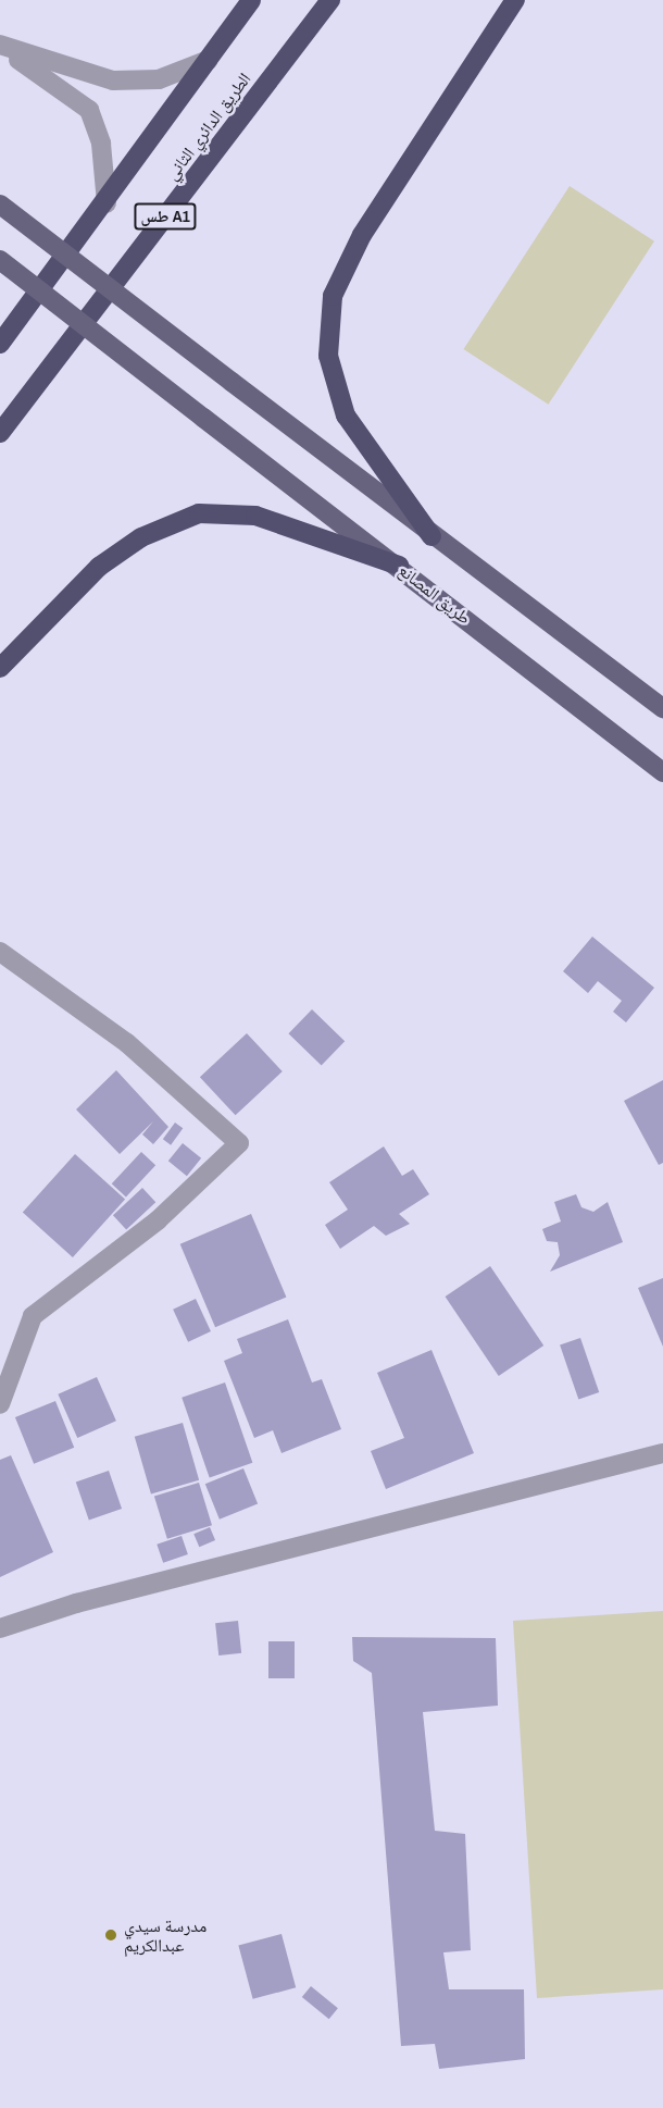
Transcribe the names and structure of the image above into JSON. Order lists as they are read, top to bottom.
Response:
{
  "streets": {
    "highway": ["الطريق الدائري الثاني", "طس A1"],
    "main road": ["طريق المصانع"]
  },
  "places": ["مدرسة سيدي عبدالكريم"]
}
